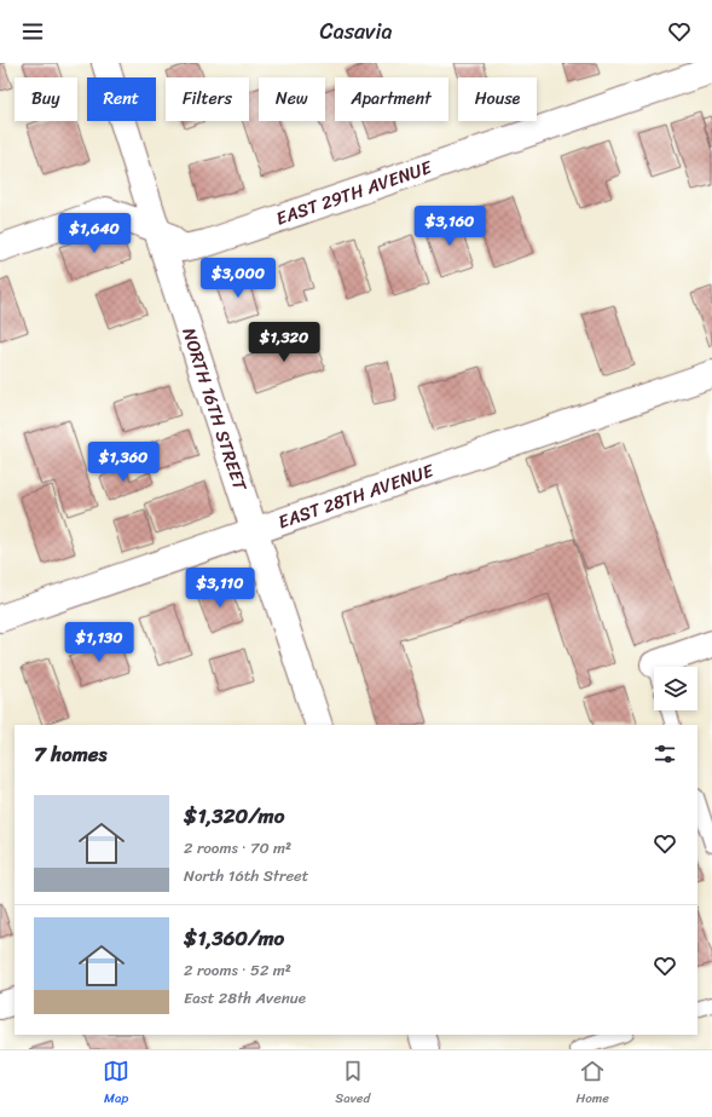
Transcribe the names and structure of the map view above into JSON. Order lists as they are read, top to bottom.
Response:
{
  "streets": {
    "street": ["EAST 29TH AVENUE", "NORTH 16TH STREET", "EAST 28TH AVENUE"]
  },
  "crossings": [
    ["EAST 29TH AVENUE", "NORTH 16TH STREET"],
    ["NORTH 16TH STREET", "EAST 28TH AVENUE"]
  ],
  "page": {
    "header": "Casavia",
    "chip": [
      "Buy",
      "Rent",
      "Filters",
      "New",
      "Apartment",
      "House"
    ],
    "price": [
      "$3,160",
      "$1,640",
      "$3,000",
      "$1,320",
      "$1,360",
      "$3,110",
      "$1,130"
    ],
    "heading": "7 homes",
    "list": [
      {
        "name": "$1,320/mo",
        "note": "2 rooms · 70 m² · North 16th Street"
      },
      {
        "name": "$1,360/mo",
        "note": "2 rooms · 52 m² · East 28th Avenue"
      }
    ],
    "tabs": ["Map", "Saved", "Home"]
  }
}
